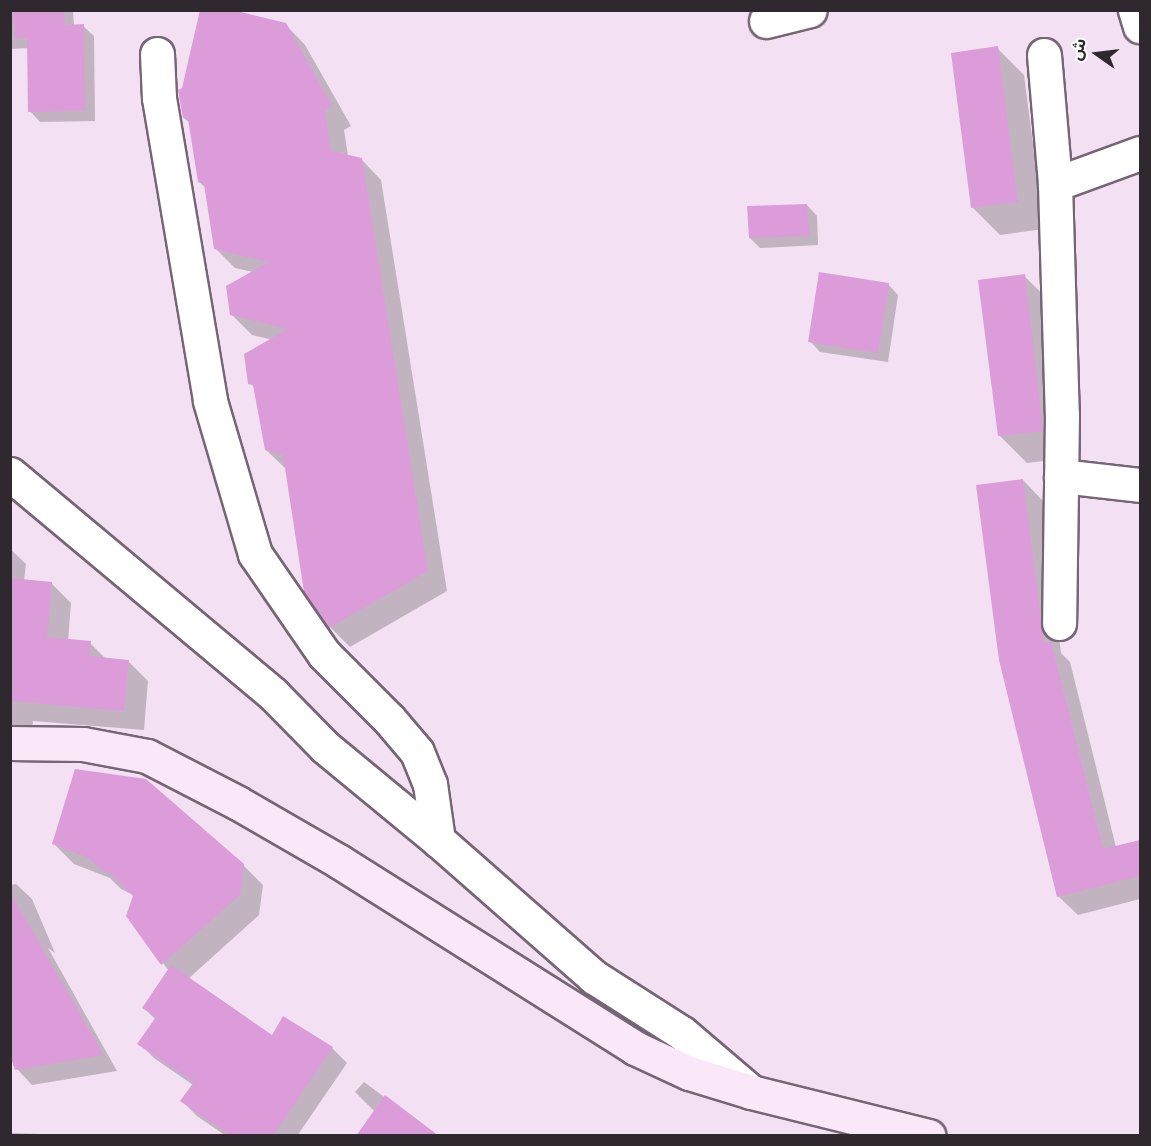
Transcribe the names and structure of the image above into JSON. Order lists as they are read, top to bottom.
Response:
{
  "north": "left"
}
